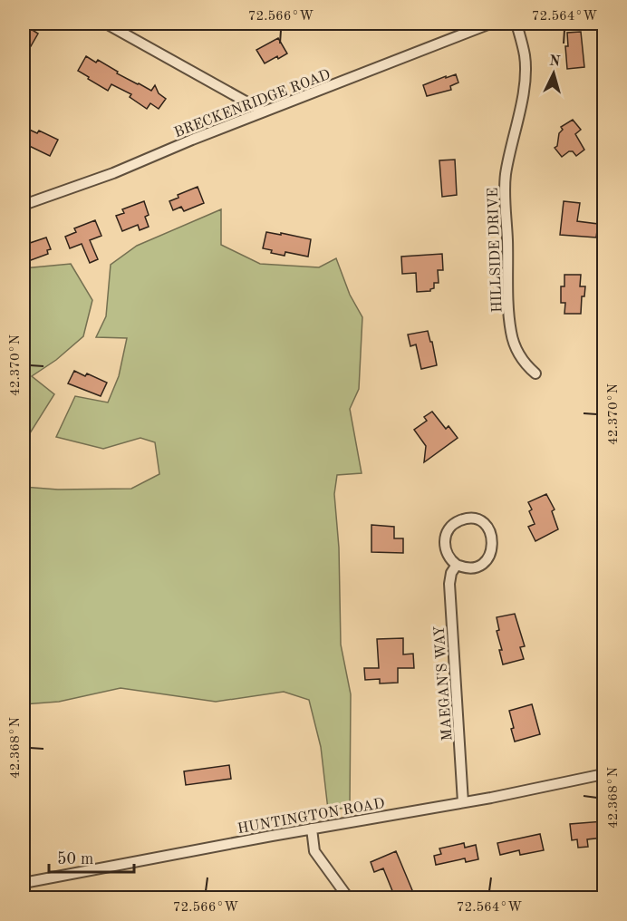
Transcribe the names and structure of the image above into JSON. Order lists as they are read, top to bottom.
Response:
{
  "streets": {
    "street": [
      "BRECKENRIDGE ROAD",
      "HILLSIDE DRIVE",
      "MAEGAN'S WAY",
      "HUNTINGTON ROAD"
    ]
  },
  "crossings": [
    ["MAEGAN'S WAY", "HUNTINGTON ROAD"]
  ],
  "scale_bar": "50 m",
  "north": "top",
  "coordinates": [
    "72.566°W",
    "72.564°W",
    "42.370°N",
    "42.368°N"
  ]
}
